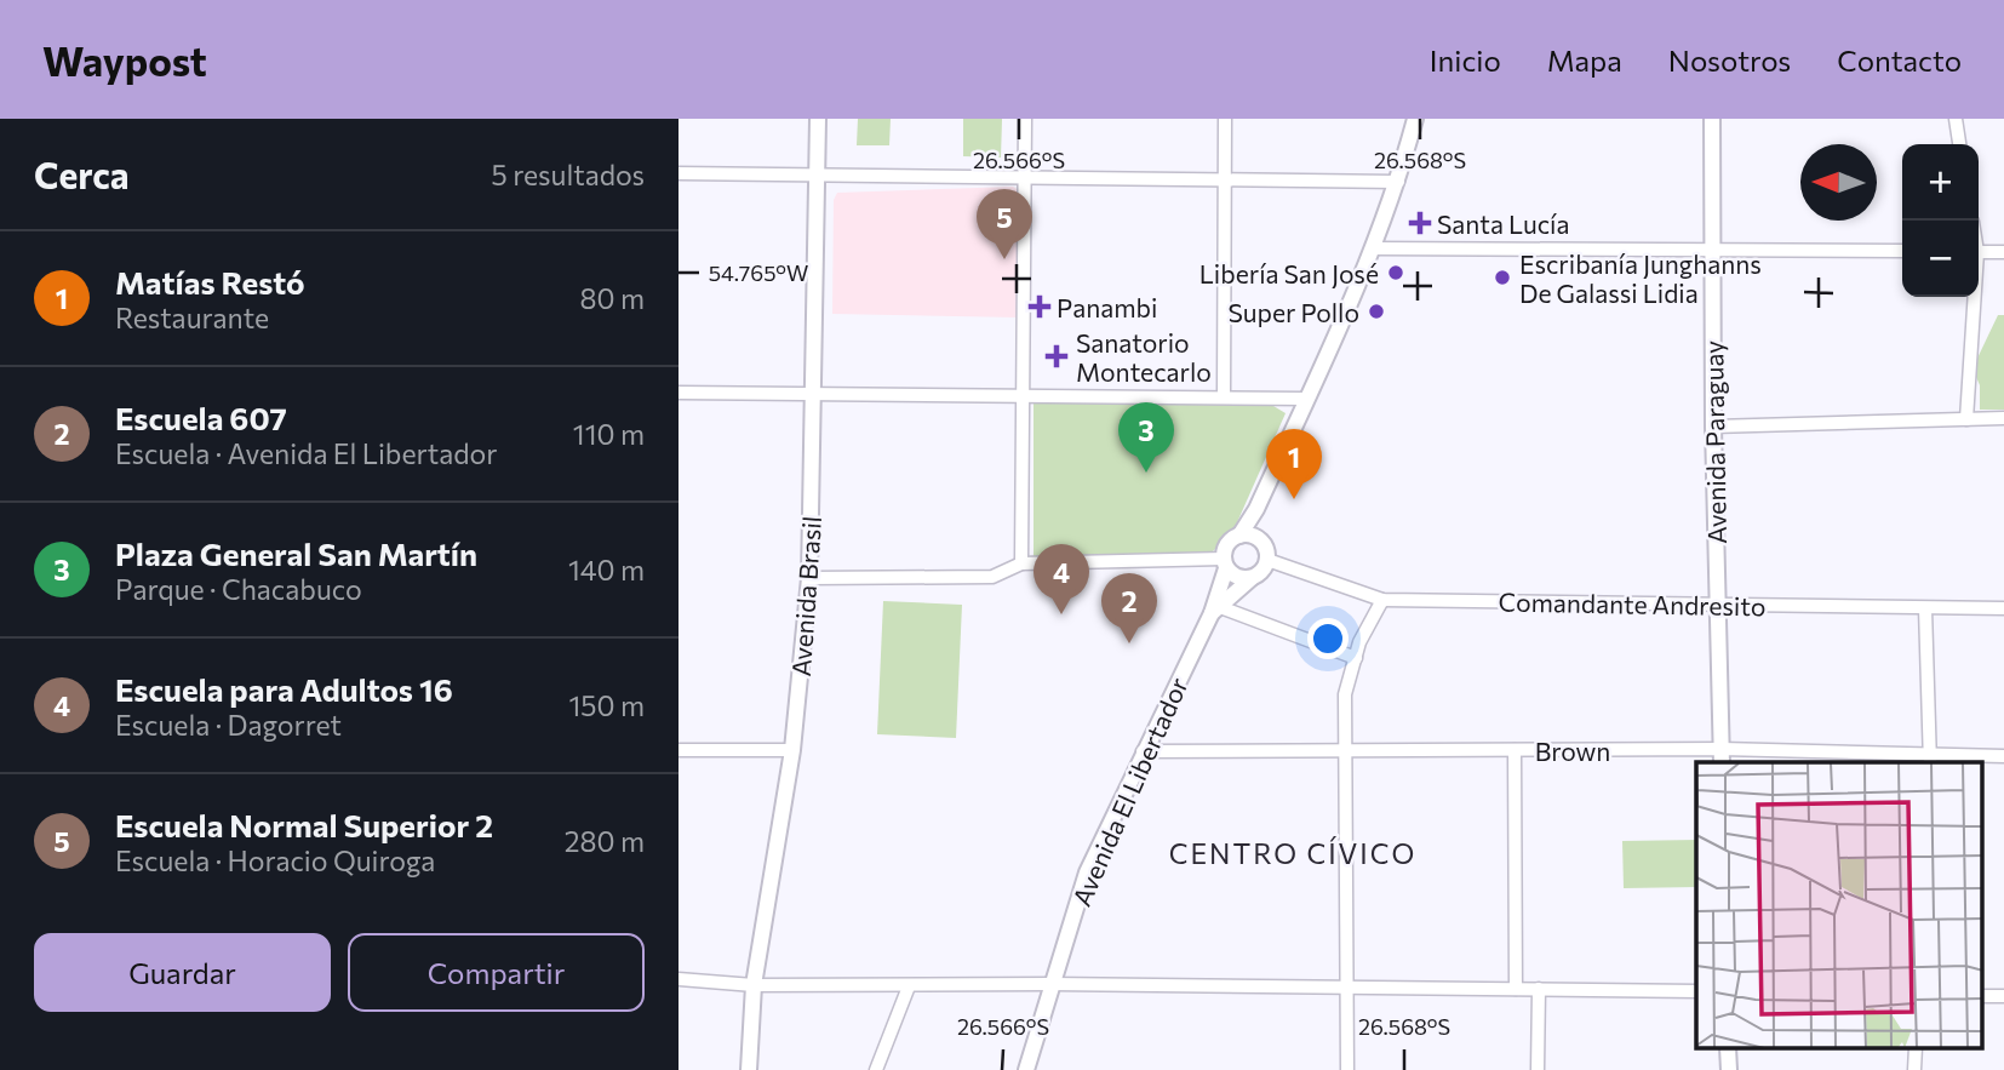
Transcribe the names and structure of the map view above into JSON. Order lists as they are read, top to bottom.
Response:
{
  "streets": {
    "main road": ["Avenida Paraguay", "Avenida Brasil", "Avenida El Libertador"],
    "street": ["Comandante Andresito", "Brown"]
  },
  "crossings": [
    ["Avenida Paraguay", "Comandante Andresito"],
    ["Avenida Paraguay", "Brown"],
    ["Comandante Andresito", "Avenida El Libertador"],
    ["Brown", "Avenida El Libertador"]
  ],
  "districts": ["CENTRO CÍVICO"],
  "places": {
    "health": ["Santa Lucía", "Panambi", "Sanatorio Montecarlo"],
    "other": ["Libería San José", "Escribanía Junghanns De Galassi Lidia", "Super Pollo"]
  },
  "north": "left",
  "page": {
    "header": "Waypost",
    "nav": [
      "Inicio",
      "Mapa",
      "Nosotros",
      "Contacto"
    ],
    "heading": ["Cerca", "5 resultados"],
    "map_buttons": ["+", "−"],
    "pins": [
      "5",
      "3",
      "1",
      "4",
      "2"
    ],
    "list": [
      {
        "mark": "1",
        "name": "Matías Restó",
        "note": "Restaurante",
        "value": "80 m"
      },
      {
        "mark": "2",
        "name": "Escuela 607",
        "note": "Escuela · Avenida El Libertador",
        "value": "110 m"
      },
      {
        "mark": "3",
        "name": "Plaza General San Martín",
        "note": "Parque · Chacabuco",
        "value": "140 m"
      },
      {
        "mark": "4",
        "name": "Escuela para Adultos 16",
        "note": "Escuela · Dagorret",
        "value": "150 m"
      },
      {
        "mark": "5",
        "name": "Escuela Normal Superior 2",
        "note": "Escuela · Horacio Quiroga",
        "value": "280 m"
      }
    ],
    "buttons": ["Guardar", "Compartir"]
  },
  "coordinates": ["26.566°S", "26.568°S", "54.765°W"]
}
